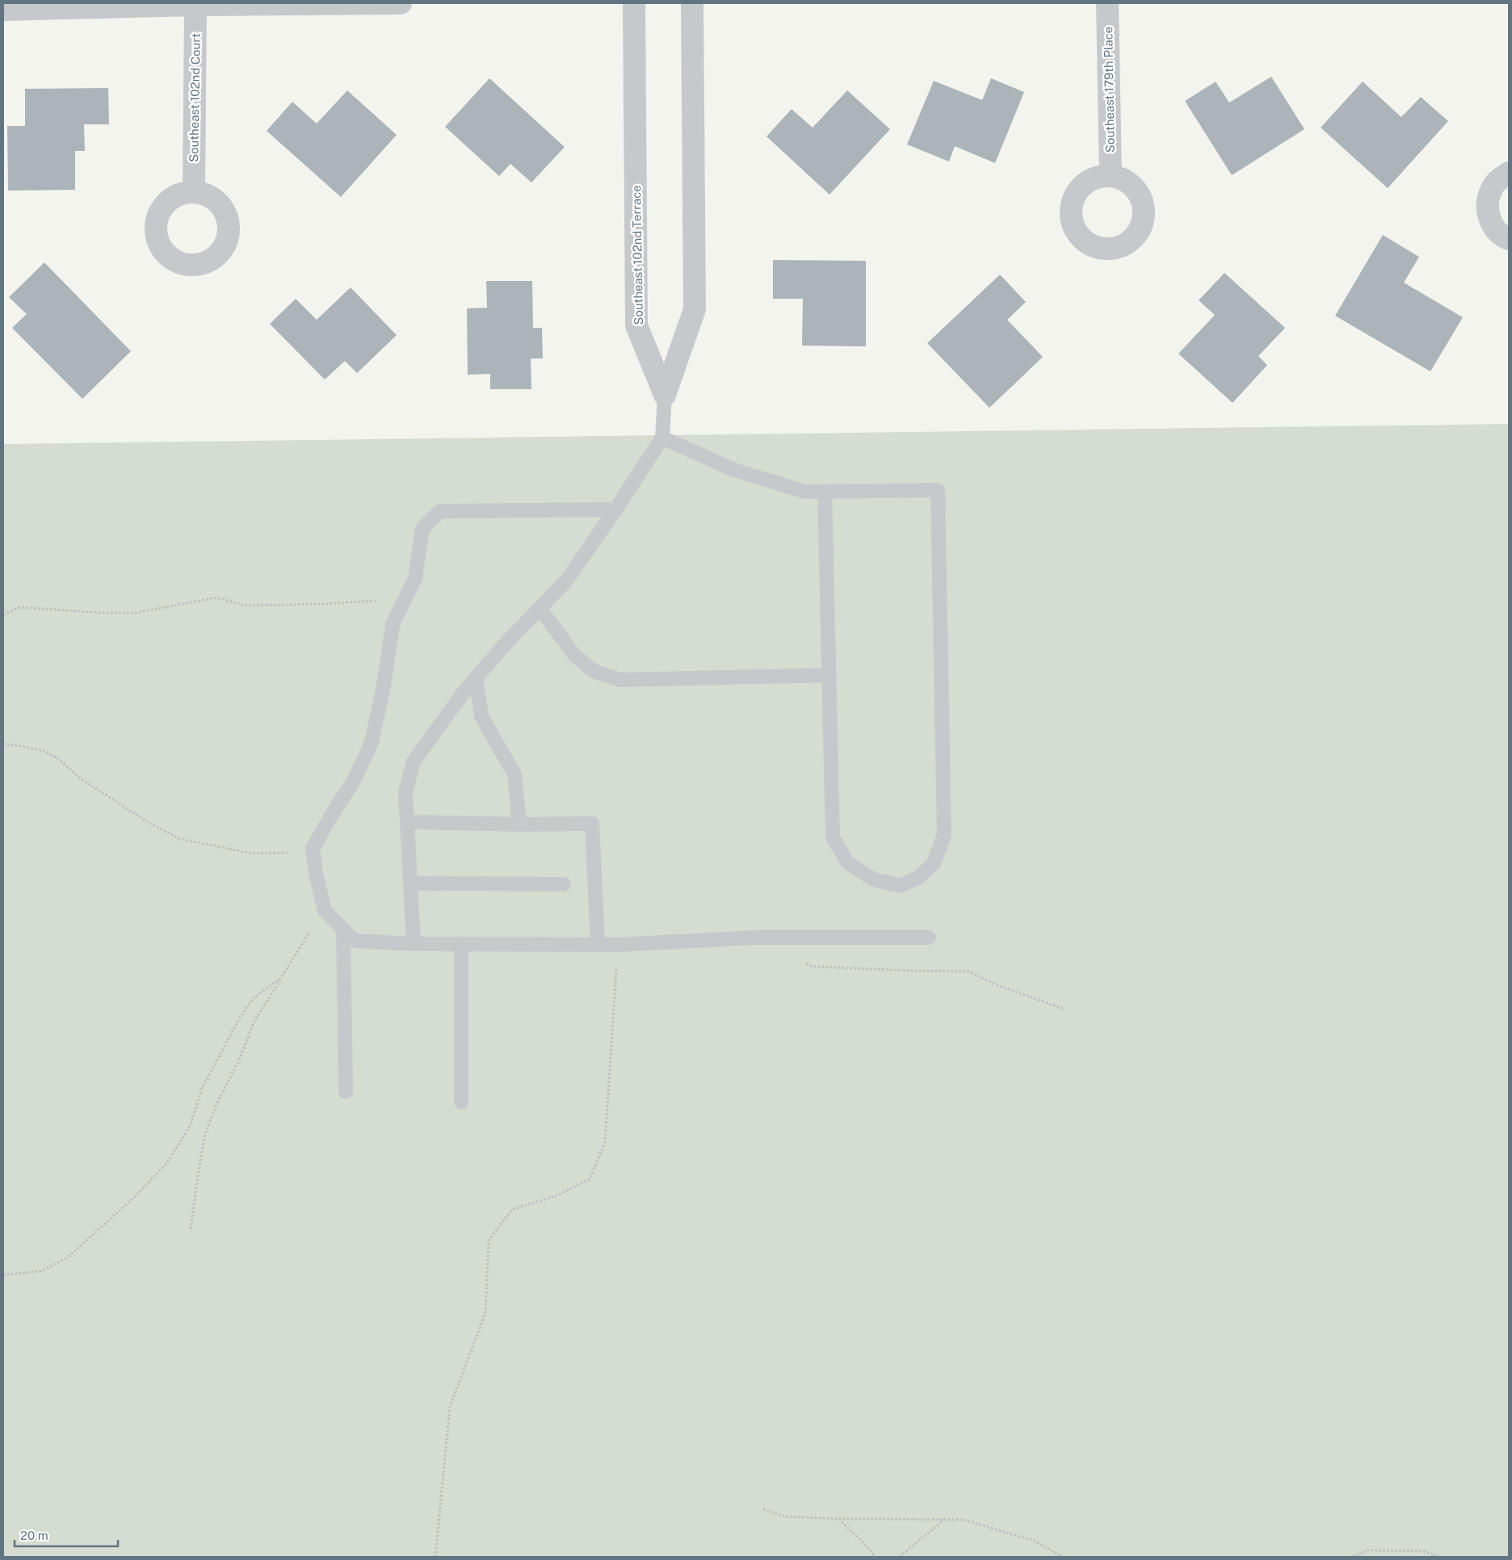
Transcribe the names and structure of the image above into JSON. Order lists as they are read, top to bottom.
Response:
{
  "streets": {
    "street": ["Southeast 179th Place", "Southeast 102nd Court", "Southeast 102nd Terrace"]
  },
  "scale_bar": "20 m"
}
